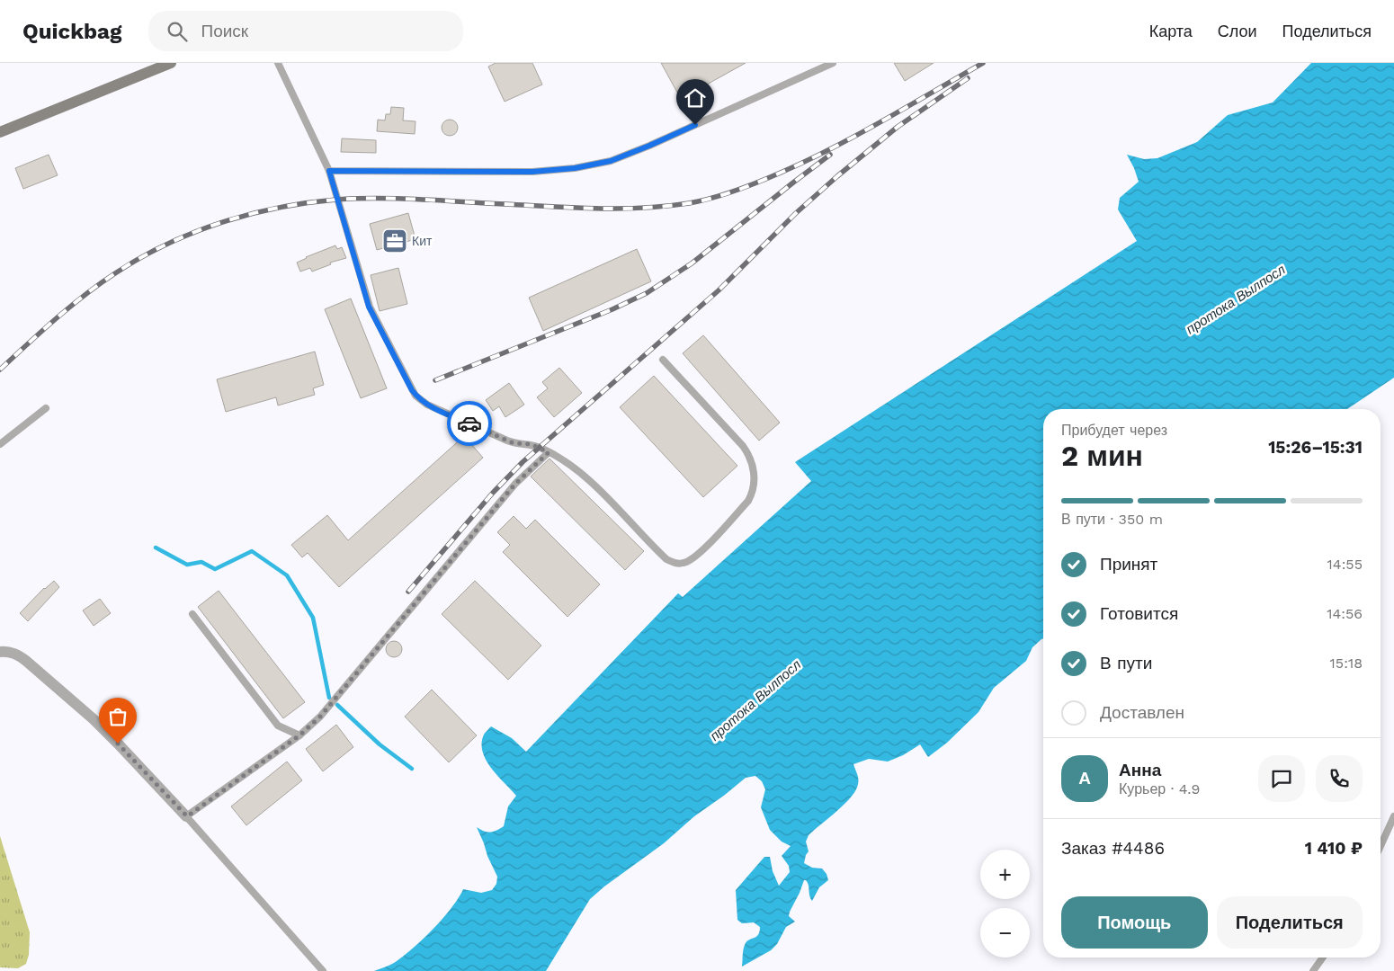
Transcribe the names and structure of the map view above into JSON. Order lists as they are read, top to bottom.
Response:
{
  "water": ["протока Вылпосл"],
  "places": {
    "office": ["Кит"]
  },
  "page": {
    "header": "Quickbag",
    "search": "Поиск",
    "nav": ["Карта", "Слои", "Поделиться"],
    "heading": ["2 мин", "Прибудет через", "15:26–15:31"],
    "panel": [
      "Анна",
      "Курьер · 4.9",
      "Заказ #4486",
      "1 410 ₽"
    ],
    "bar": "В пути · 350 m",
    "list": [
      ["Принят", "14:55"],
      ["Готовится", "14:56"],
      ["В пути", "15:18"],
      "Доставлен"
    ],
    "round": "А",
    "map_buttons": ["+", "−"],
    "buttons": ["Помощь", "Поделиться"]
  }
}
